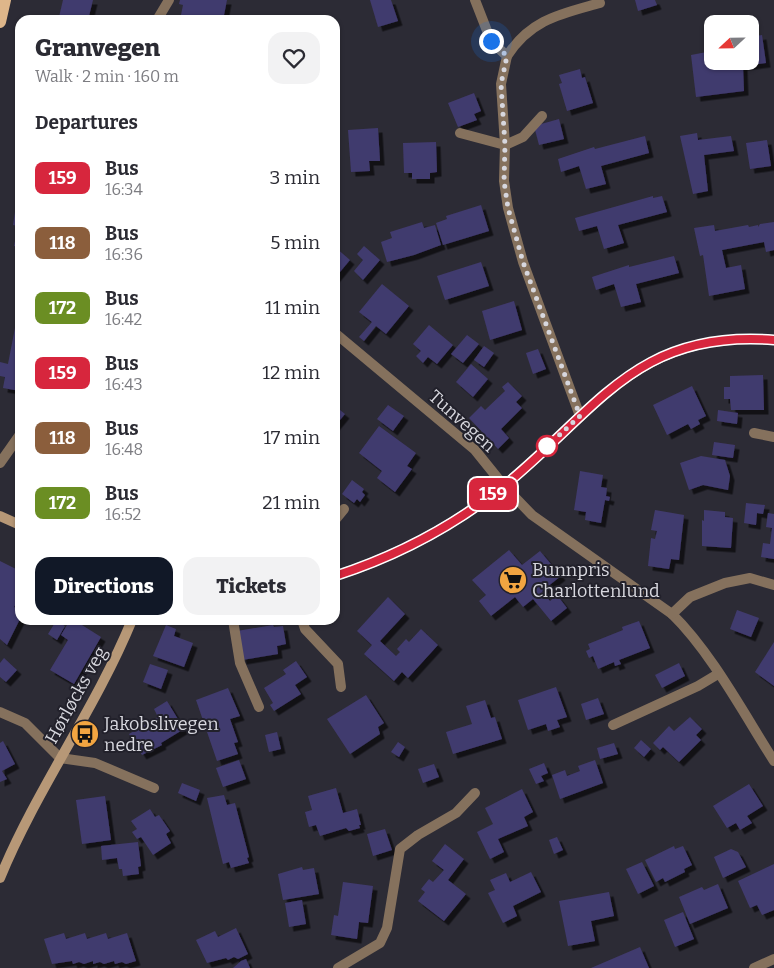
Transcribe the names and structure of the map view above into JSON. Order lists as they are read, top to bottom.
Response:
{
  "streets": {
    "street": ["Tunvegen", "Hørløcks veg"]
  },
  "places": {
    "supermarket": ["Bunnpris Charlottenlund"],
    "bus stop": ["Jakobslivegen nedre"]
  },
  "lines": ["bus line 159"],
  "north": "left",
  "page": {
    "on_map": "159",
    "heading": [
      ["Granvegen", "Walk · 2 min · 160 m"],
      "Departures"
    ],
    "list": [
      {
        "mark": "159",
        "name": "Bus",
        "note": "16:34",
        "value": "3 min"
      },
      {
        "mark": "118",
        "name": "Bus",
        "note": "16:36",
        "value": "5 min"
      },
      {
        "mark": "172",
        "name": "Bus",
        "note": "16:42",
        "value": "11 min"
      },
      {
        "mark": "159",
        "name": "Bus",
        "note": "16:43",
        "value": "12 min"
      },
      {
        "mark": "118",
        "name": "Bus",
        "note": "16:48",
        "value": "17 min"
      },
      {
        "mark": "172",
        "name": "Bus",
        "note": "16:52",
        "value": "21 min"
      }
    ],
    "buttons": ["Directions", "Tickets"]
  }
}
